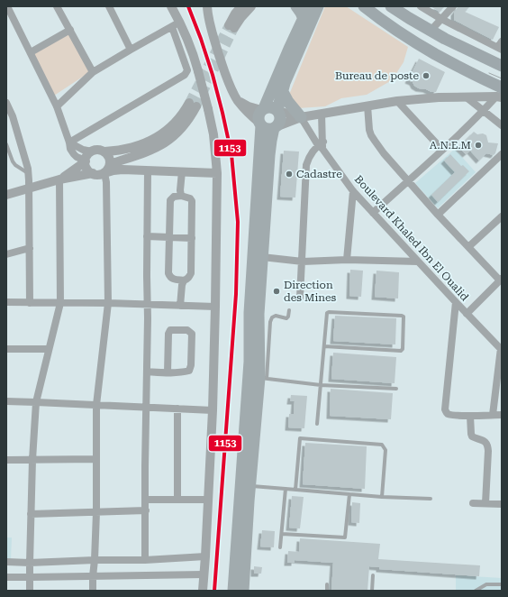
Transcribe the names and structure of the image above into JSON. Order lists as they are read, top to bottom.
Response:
{
  "streets": {
    "street": ["Boulevard Khaled Ibn El Oualid"]
  },
  "places": [
    "Bureau de poste",
    "A.N.E.M",
    "Cadastre",
    "Direction des Mines"
  ],
  "lines": ["transit line 1153"]
}
